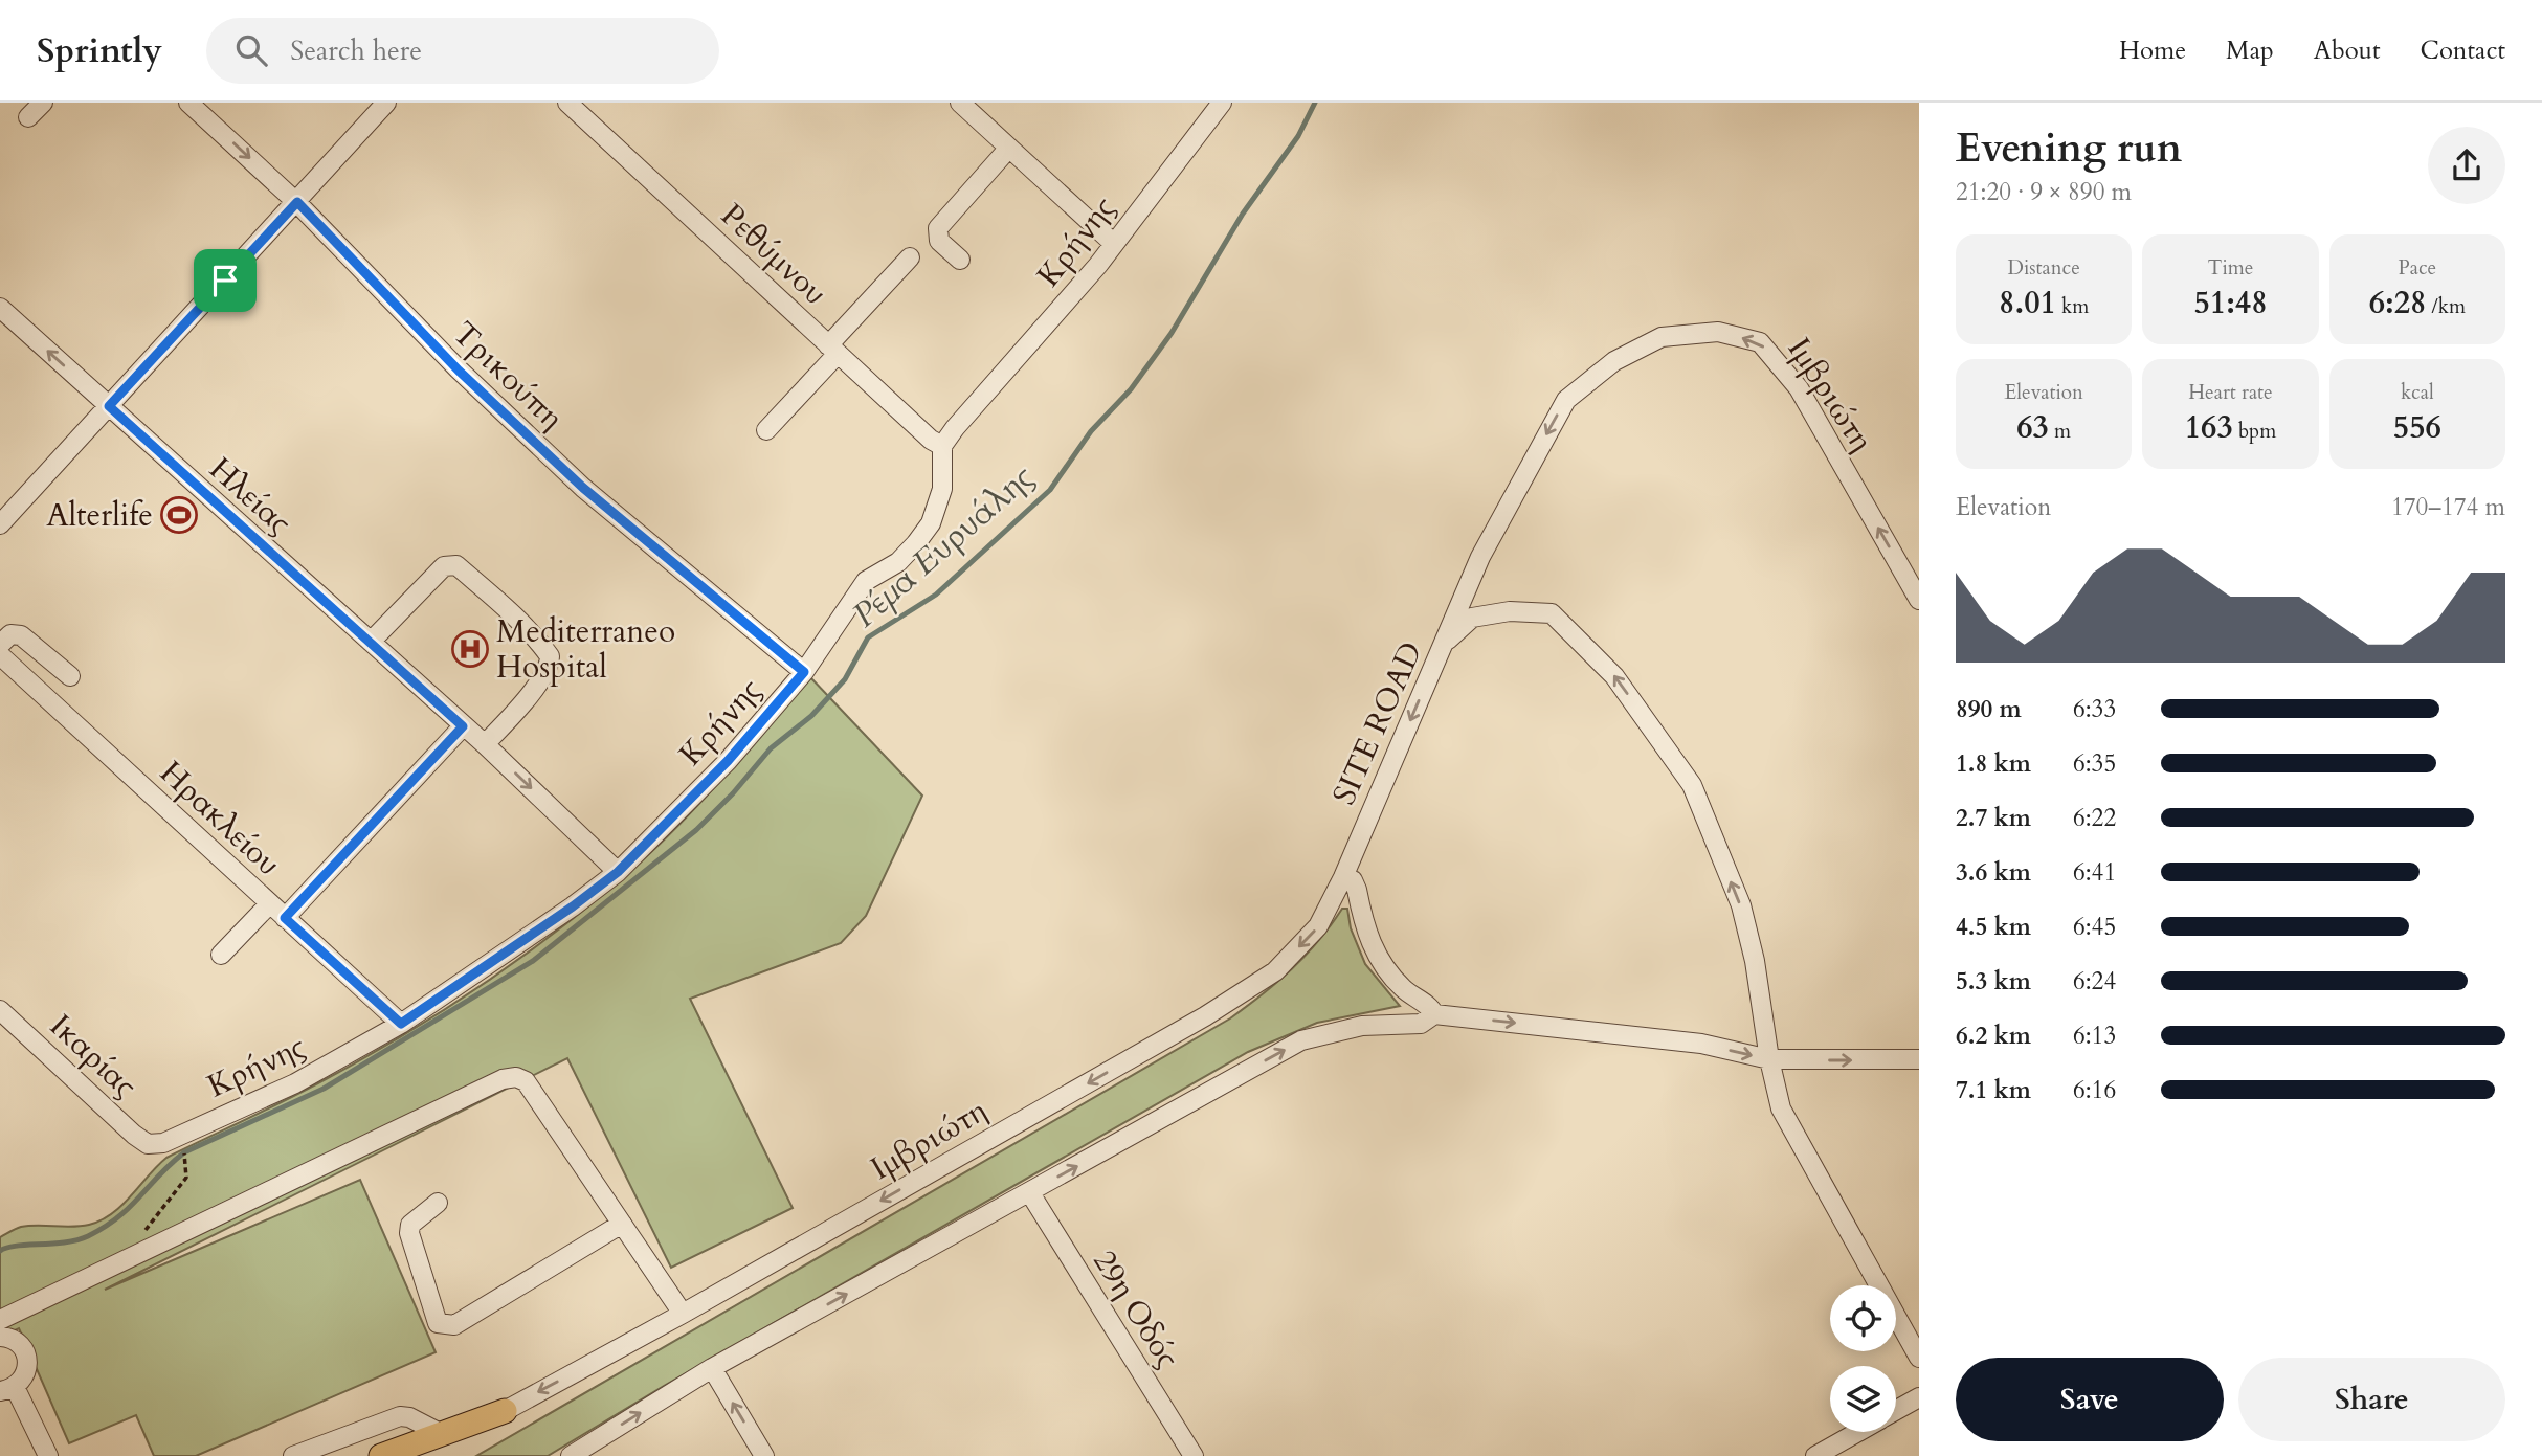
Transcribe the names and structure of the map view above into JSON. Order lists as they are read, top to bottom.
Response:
{
  "streets": {
    "street": [
      "Κρήνης",
      "Ρεθύμνου",
      "Τρικούπη",
      "Ιμβριώτη",
      "Ηλείας",
      "SITE ROAD",
      "Ηρακλείου",
      "Ικαρίας",
      "29η Οδός"
    ]
  },
  "crossings": [
    ["Κρήνης", "Ρεθύμνου"],
    ["Κρήνης", "Τρικούπη"],
    ["Κρήνης", "Ηλείας"],
    ["Κρήνης", "Ηρακλείου"],
    ["Κρήνης", "Ικαρίας"],
    ["Ιμβριώτη", "SITE ROAD"]
  ],
  "water": ["Ρέμα Ευρυάλης"],
  "places": {
    "sports": ["Alterlife"],
    "hospital": ["Mediterraneo Hospital"]
  },
  "page": {
    "header": "Sprintly",
    "search": "Search here",
    "nav": [
      "Home",
      "Map",
      "About",
      "Contact"
    ],
    "heading": ["Evening run", "21:20 · 9 × 890 m"],
    "stats": [
      ["Distance", "8.01 km"],
      ["Time", "51:48"],
      ["Pace", "6:28 /km"],
      ["Elevation", "63 m"],
      ["Heart rate", "163 bpm"],
      ["kcal", "556"]
    ],
    "chart": ["Elevation", "170–174 m"],
    "list": [
      {
        "name": "890 m",
        "note": "6:33"
      },
      {
        "name": "1.8 km",
        "note": "6:35"
      },
      {
        "name": "2.7 km",
        "note": "6:22"
      },
      {
        "name": "3.6 km",
        "note": "6:41"
      },
      {
        "name": "4.5 km",
        "note": "6:45"
      },
      {
        "name": "5.3 km",
        "note": "6:24"
      },
      {
        "name": "6.2 km",
        "note": "6:13"
      },
      {
        "name": "7.1 km",
        "note": "6:16"
      }
    ],
    "buttons": ["Save", "Share"]
  }
}
